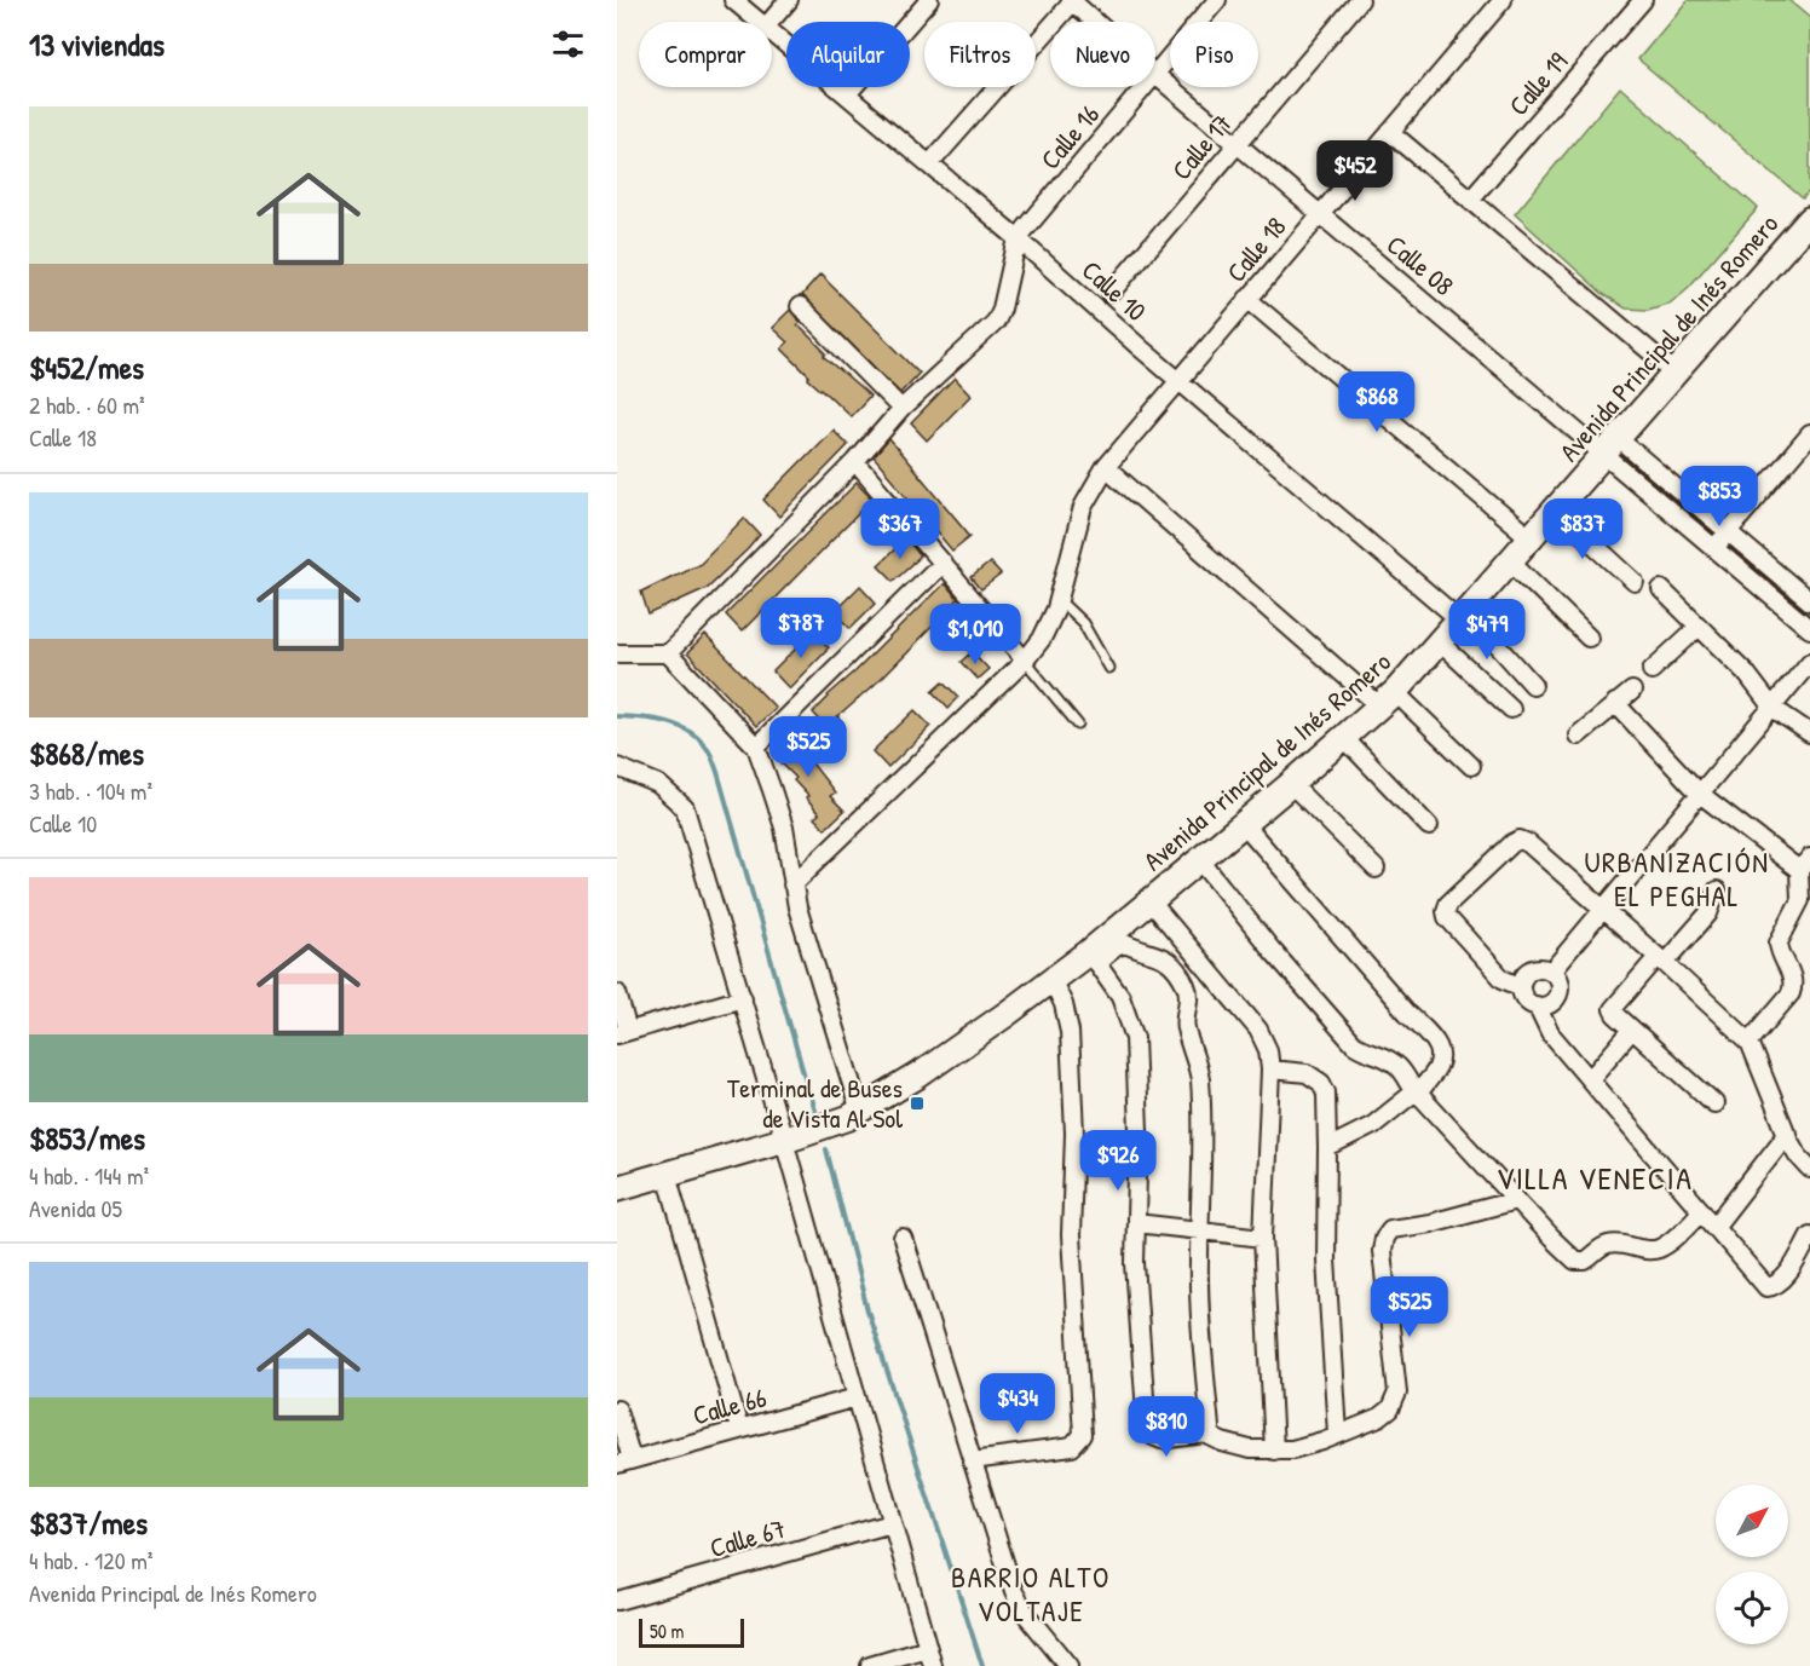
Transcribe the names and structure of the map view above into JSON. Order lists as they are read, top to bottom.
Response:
{
  "streets": {
    "street": [
      "Calle 19",
      "Calle 16",
      "Calle 17",
      "Calle 18",
      "Calle 08",
      "Calle 10",
      "Avenida Principal de Inés Romero",
      "Calle 66",
      "Calle 67"
    ]
  },
  "crossings": [
    ["Calle 16", "Calle 10"],
    ["Calle 17", "Calle 08"],
    ["Calle 18", "Calle 08"],
    ["Calle 18", "Calle 10"],
    ["Calle 08", "Avenida Principal de Inés Romero"],
    ["Calle 10", "Avenida Principal de Inés Romero"]
  ],
  "districts": ["URBANIZACIÓN EL PEGHAL", "VILLA VENECIA", "BARRIO ALTO VOLTAJE"],
  "places": {
    "transit": ["Terminal de Buses de Vista Al Sol"]
  },
  "scale_bar": "50 m",
  "north": "top right",
  "page": {
    "heading": "13 viviendas",
    "chip": [
      "Comprar",
      "Alquilar",
      "Filtros",
      "Nuevo",
      "Piso"
    ],
    "list": [
      {
        "name": "$452/mes",
        "note": "2 hab. · 60 m² · Calle 18"
      },
      {
        "name": "$868/mes",
        "note": "3 hab. · 104 m² · Calle 10"
      },
      {
        "name": "$853/mes",
        "note": "4 hab. · 144 m² · Avenida 05"
      },
      {
        "name": "$837/mes",
        "note": "4 hab. · 120 m² · Avenida Principal de Inés Romero"
      }
    ],
    "price": [
      "$452",
      "$868",
      "$853",
      "$367",
      "$837",
      "$787",
      "$479",
      "$1,010",
      "$525",
      "$926",
      "$525",
      "$434",
      "$810"
    ],
    "scale": "50 m"
  }
}
